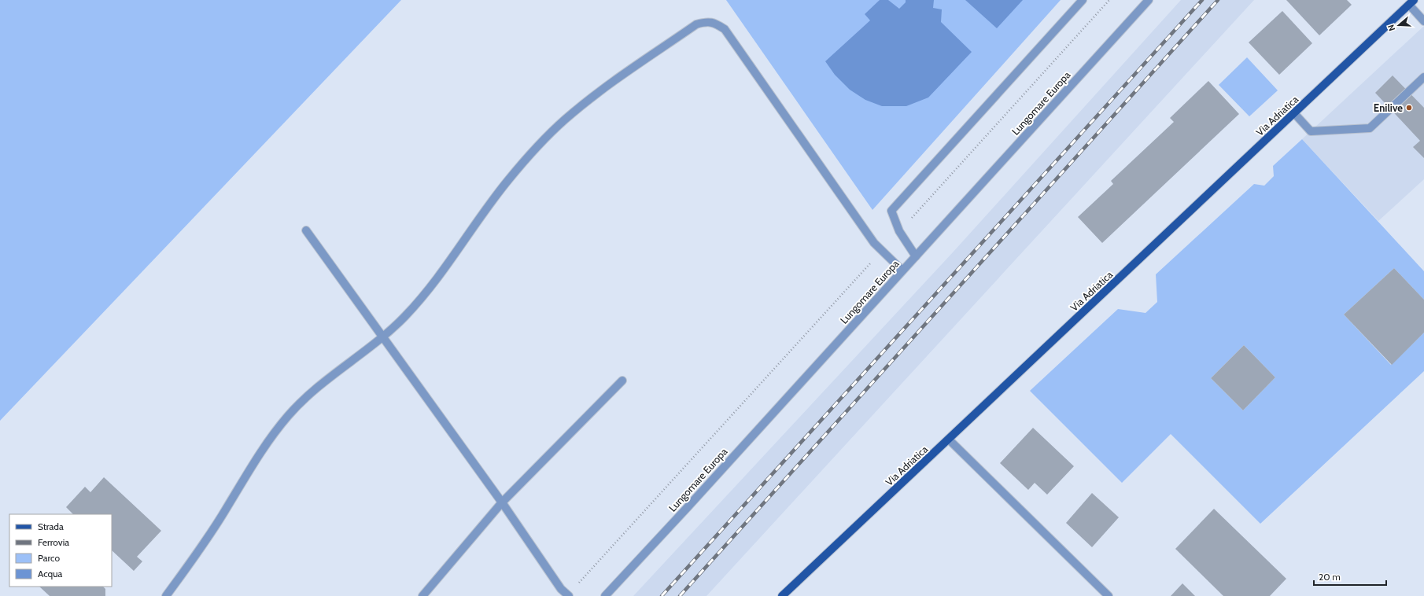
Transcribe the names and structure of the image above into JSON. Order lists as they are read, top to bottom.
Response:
{
  "streets": {
    "main road": ["Via Adriatica"],
    "street": ["Lungomare Europa"]
  },
  "places": ["Enilive"],
  "legend": [
    "Strada",
    "Ferrovia",
    "Parco",
    "Acqua"
  ],
  "scale_bar": "20 m",
  "north": "left"
}
